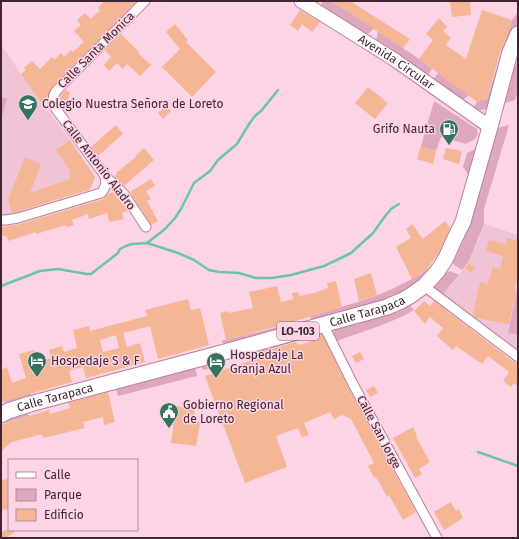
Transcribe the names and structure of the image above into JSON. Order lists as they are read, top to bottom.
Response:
{
  "streets": {
    "main road": ["Calle Tarapaca", "LO-103"],
    "street": [
      "Calle Santa Monica",
      "Avenida Circular",
      "Calle Antonio Aladro",
      "Calle San Jorge"
    ]
  },
  "crossings": [
    ["Calle Santa Monica", "Calle Antonio Aladro"],
    ["Avenida Circular", "Calle Tarapaca"],
    ["Avenida Circular", "LO-103"],
    ["Calle Tarapaca", "LO-103"],
    ["Calle Tarapaca", "Calle San Jorge"]
  ],
  "places": {
    "school or university": ["Colegio Nuestra Señora de Loreto"],
    "fuel station": ["Grifo Nauta"],
    "hotel": ["Hospedaje S & F", "Hospedaje La Granja Azul"],
    "public building": ["Gobierno Regional de Loreto"]
  },
  "legend": ["Calle", "Parque", "Edificio"]
}
